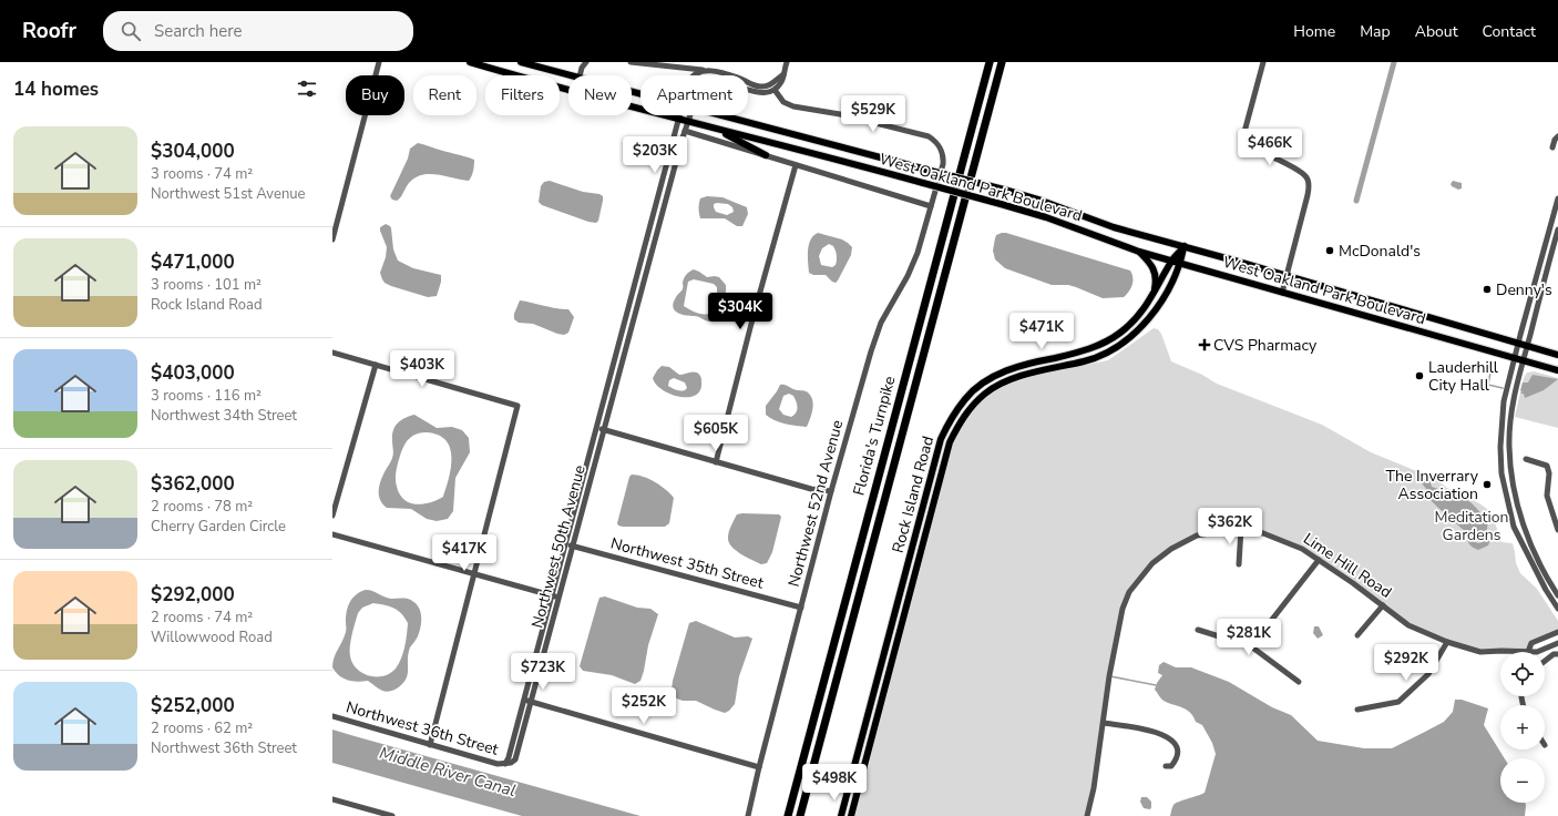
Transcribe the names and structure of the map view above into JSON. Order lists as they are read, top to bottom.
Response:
{
  "streets": {
    "highway": ["Florida's Turnpike"],
    "main road": ["West Oakland Park Boulevard", "Rock Island Road"],
    "street": [
      "Northwest 52nd Avenue",
      "Northwest 50th Avenue",
      "Northwest 35th Street",
      "Lime Hill Road",
      "Northwest 36th Street"
    ]
  },
  "crossings": [
    ["West Oakland Park Boulevard", "Rock Island Road"],
    ["West Oakland Park Boulevard", "Northwest 50th Avenue"],
    ["Northwest 52nd Avenue", "Northwest 35th Street"],
    ["Northwest 50th Avenue", "Northwest 35th Street"],
    ["Northwest 50th Avenue", "Northwest 36th Street"]
  ],
  "water": ["Middle River Canal"],
  "parks": ["Meditation Gardens"],
  "places": {
    "other": [
      "McDonald's",
      "Denny's",
      "Lauderhill City Hall",
      "The Inverrary Association"
    ],
    "health": ["CVS Pharmacy"]
  },
  "page": {
    "header": "Roofr",
    "search": "Search here",
    "nav": [
      "Home",
      "Map",
      "About",
      "Contact"
    ],
    "heading": "14 homes",
    "chip": [
      "Buy",
      "Rent",
      "Filters",
      "New",
      "Apartment"
    ],
    "price": [
      "$529K",
      "$466K",
      "$203K",
      "$304K",
      "$471K",
      "$403K",
      "$605K",
      "$362K",
      "$417K",
      "$281K",
      "$292K",
      "$723K",
      "$252K",
      "$498K"
    ],
    "list": [
      {
        "name": "$304,000",
        "note": "3 rooms · 74 m² · Northwest 51st Avenue"
      },
      {
        "name": "$471,000",
        "note": "3 rooms · 101 m² · Rock Island Road"
      },
      {
        "name": "$403,000",
        "note": "3 rooms · 116 m² · Northwest 34th Street"
      },
      {
        "name": "$362,000",
        "note": "2 rooms · 78 m² · Cherry Garden Circle"
      },
      {
        "name": "$292,000",
        "note": "2 rooms · 74 m² · Willowwood Road"
      },
      {
        "name": "$252,000",
        "note": "2 rooms · 62 m² · Northwest 36th Street"
      }
    ],
    "map_buttons": ["+", "−"]
  }
}
